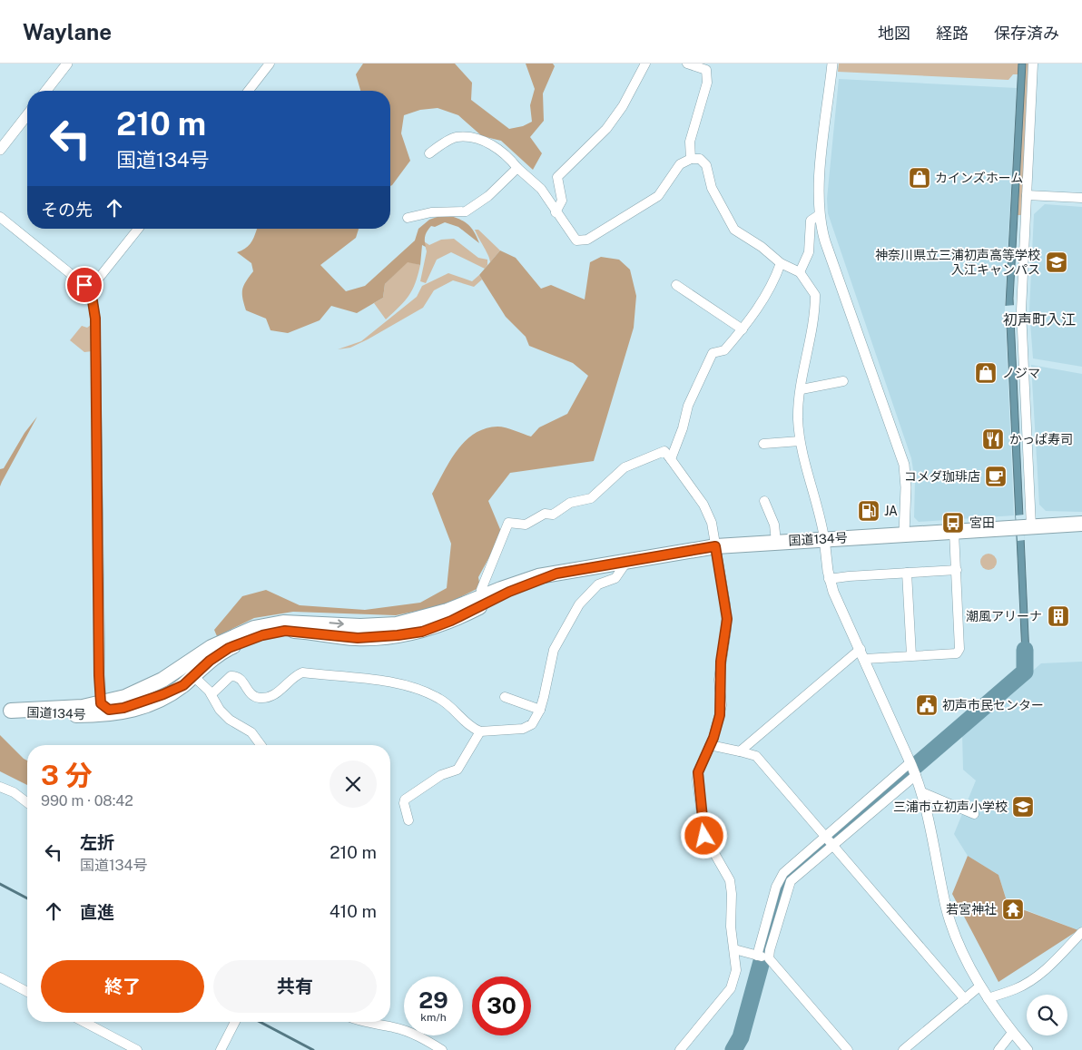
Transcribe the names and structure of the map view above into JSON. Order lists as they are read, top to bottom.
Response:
{
  "streets": {
    "highway": ["国道134号"]
  },
  "districts": ["初声町入江"],
  "places": {
    "shop": ["カインズホーム", "ノジマ"],
    "school or university": ["神奈川県立三浦初声高等学校 入江キャンパス", "三浦市立初声小学校"],
    "restaurant": ["かっぱ寿司"],
    "cafe": ["コメダ珈琲店"],
    "fuel station": ["JA"],
    "bus stop": ["宮田"],
    "building": ["潮風アリーナ"],
    "public building": ["初声市民センター"],
    "temple": ["若宮神社"]
  },
  "page": {
    "header": "Waylane",
    "nav": ["地図", "経路", "保存済み"],
    "turn": ["210 m", "国道134号"],
    "then": "その先",
    "heading": ["3 分", "990 m · 08:42"],
    "list": [
      {
        "name": "左折",
        "note": "国道134号",
        "value": "210 m"
      },
      {
        "name": "直進",
        "value": "410 m"
      }
    ],
    "buttons": ["終了", "共有"],
    "speed": "29 km/h",
    "limit": "30"
  }
}
